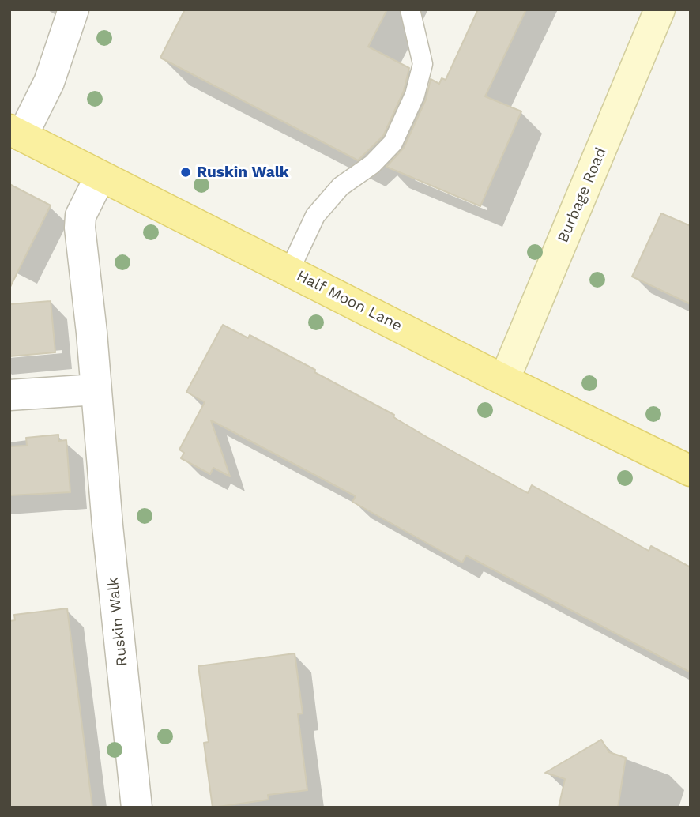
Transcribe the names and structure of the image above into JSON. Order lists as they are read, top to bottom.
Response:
{
  "streets": {
    "main road": ["Half Moon Lane"],
    "street": ["Burbage Road", "Ruskin Walk"]
  },
  "crossings": [
    ["Burbage Road", "Half Moon Lane"],
    ["Half Moon Lane", "Ruskin Walk"]
  ],
  "places": ["Ruskin Walk"]
}
